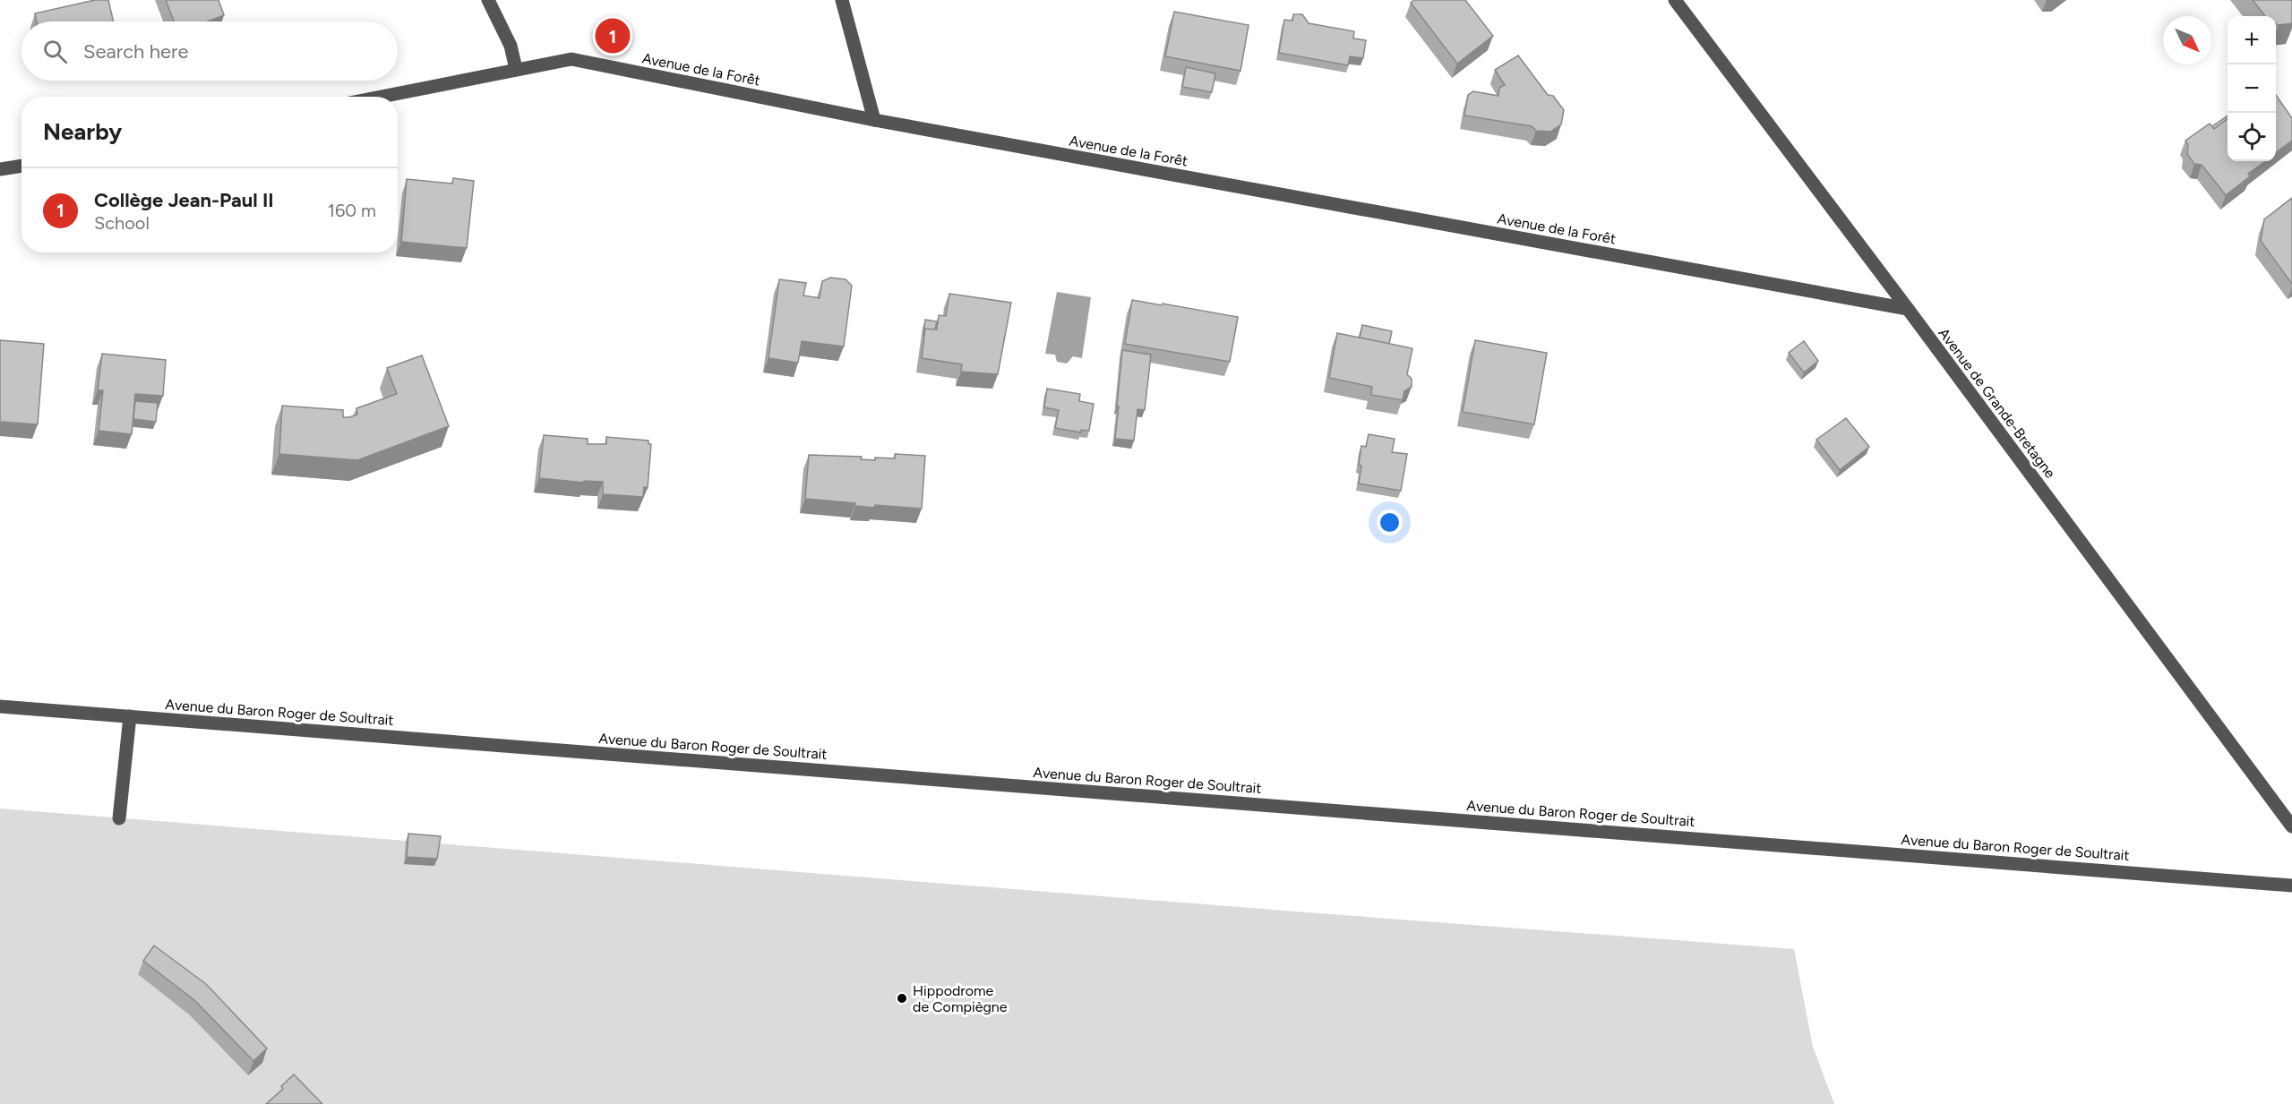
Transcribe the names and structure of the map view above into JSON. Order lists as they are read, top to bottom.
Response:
{
  "streets": {
    "street": ["Avenue de la Forêt", "Avenue de Grande-Bretagne", "Avenue du Baron Roger de Soultrait"]
  },
  "crossings": [
    ["Avenue de la Forêt", "Avenue de Grande-Bretagne"]
  ],
  "places": ["Hippodrome de Compiègne"],
  "north": "bottom right",
  "page": {
    "map_buttons": ["+", "−"],
    "pins": "1",
    "search": "Search here",
    "heading": "Nearby",
    "list": [
      {
        "mark": "1",
        "name": "Collège Jean-Paul II",
        "note": "School",
        "value": "160 m"
      }
    ]
  }
}
